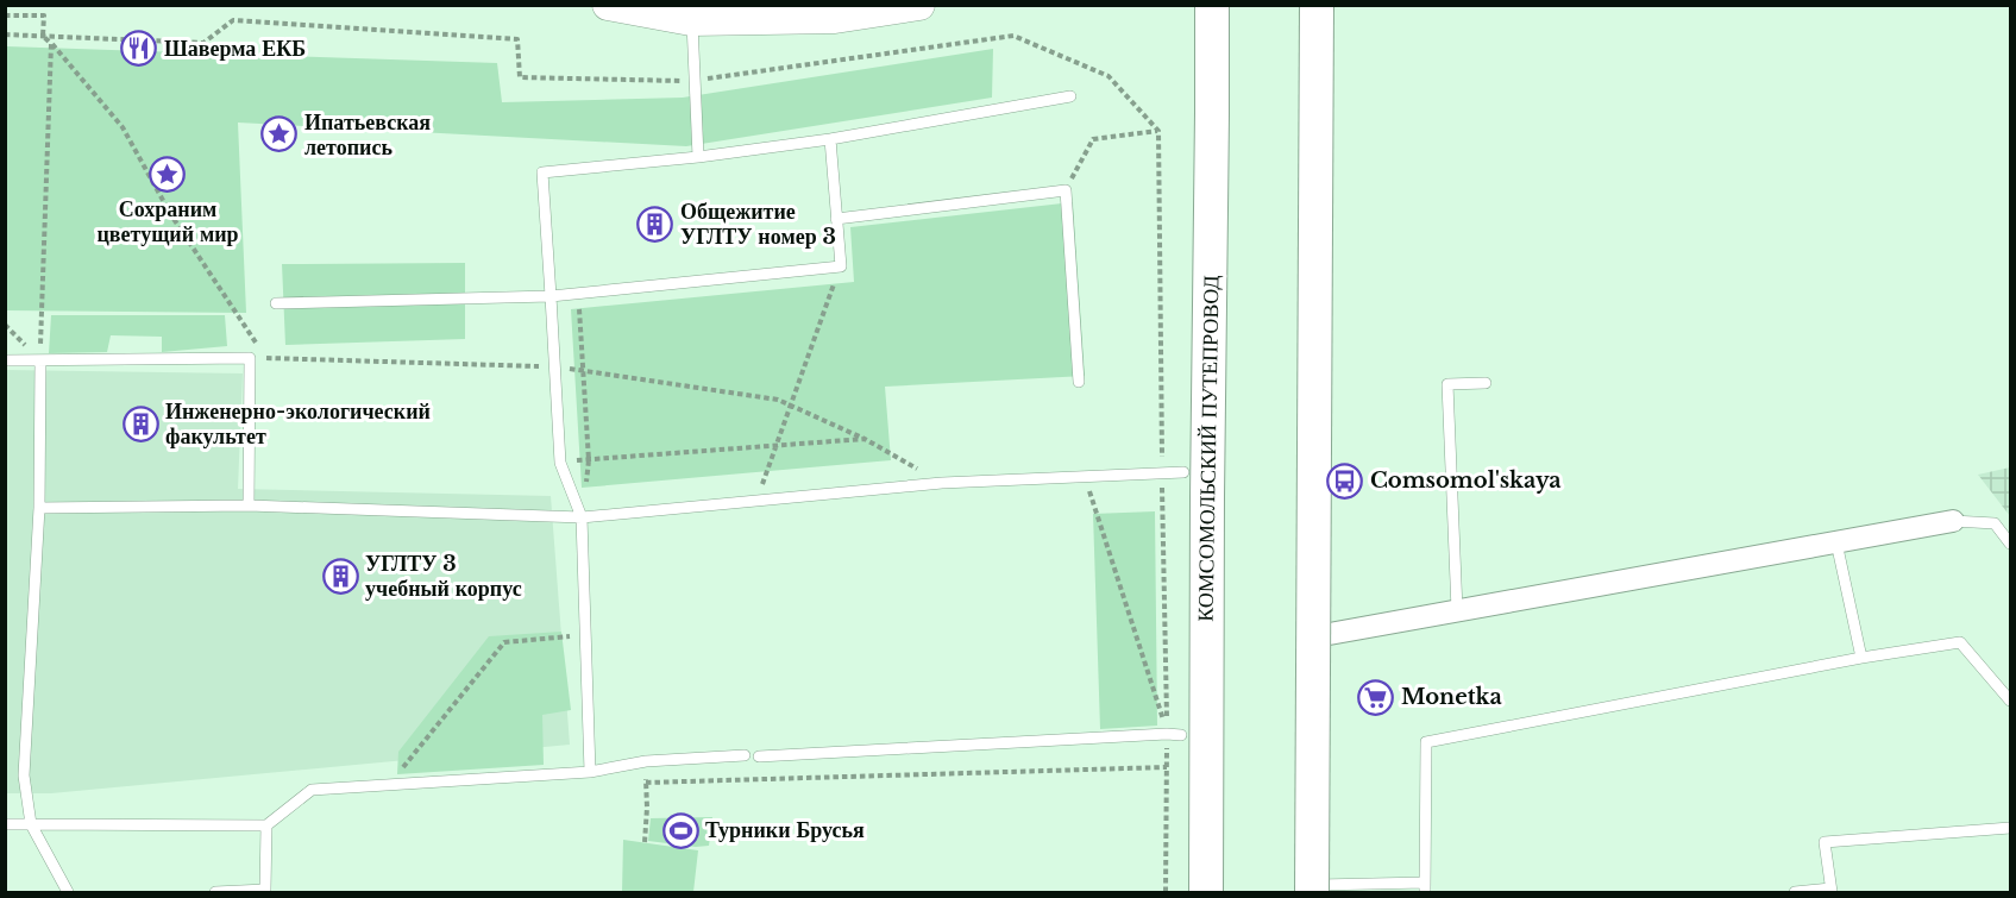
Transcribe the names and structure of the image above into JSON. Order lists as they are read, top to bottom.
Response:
{
  "streets": {
    "main road": ["КОМСОМОЛЬСКИЙ ПУТЕПРОВОД"]
  },
  "places": {
    "restaurant": ["Шаверма ЕКБ"],
    "place": ["Ипатьевская летопись", "Сохраним цветущий мир"],
    "building": ["Общежитие УГЛТУ номер 3", "Инженерно-экологический факультет", "УГЛТУ 3 учебный корпус"],
    "bus stop": ["Comsomol'skaya"],
    "supermarket": ["Monetka"],
    "sports": ["Турники Брусья"]
  }
}
